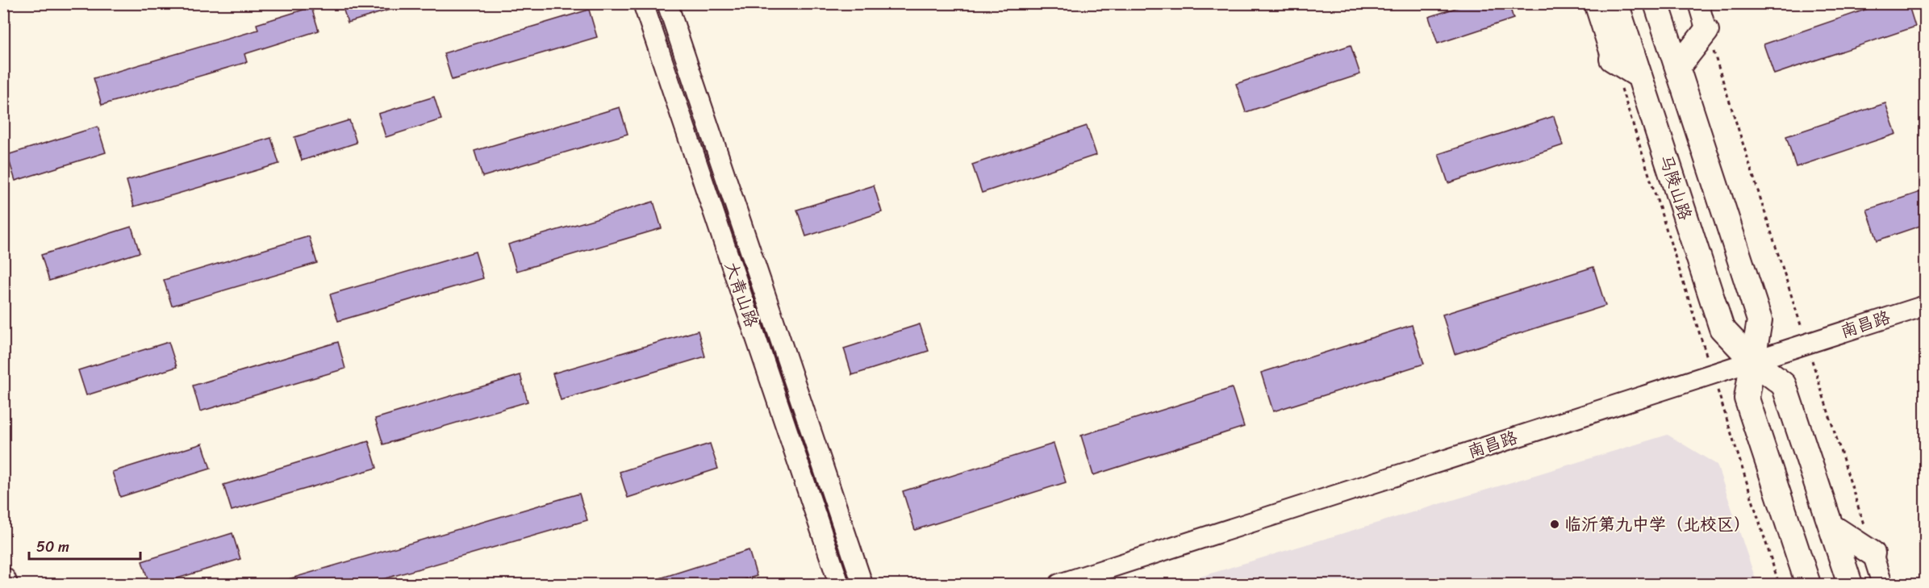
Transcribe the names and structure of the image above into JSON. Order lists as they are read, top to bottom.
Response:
{
  "streets": {
    "main road": ["马陵山路"],
    "street": ["大青山路", "南昌路"]
  },
  "crossings": [
    ["马陵山路", "南昌路"]
  ],
  "places": ["临沂第九中学（北校区）"],
  "scale_bar": "50 m"
}
